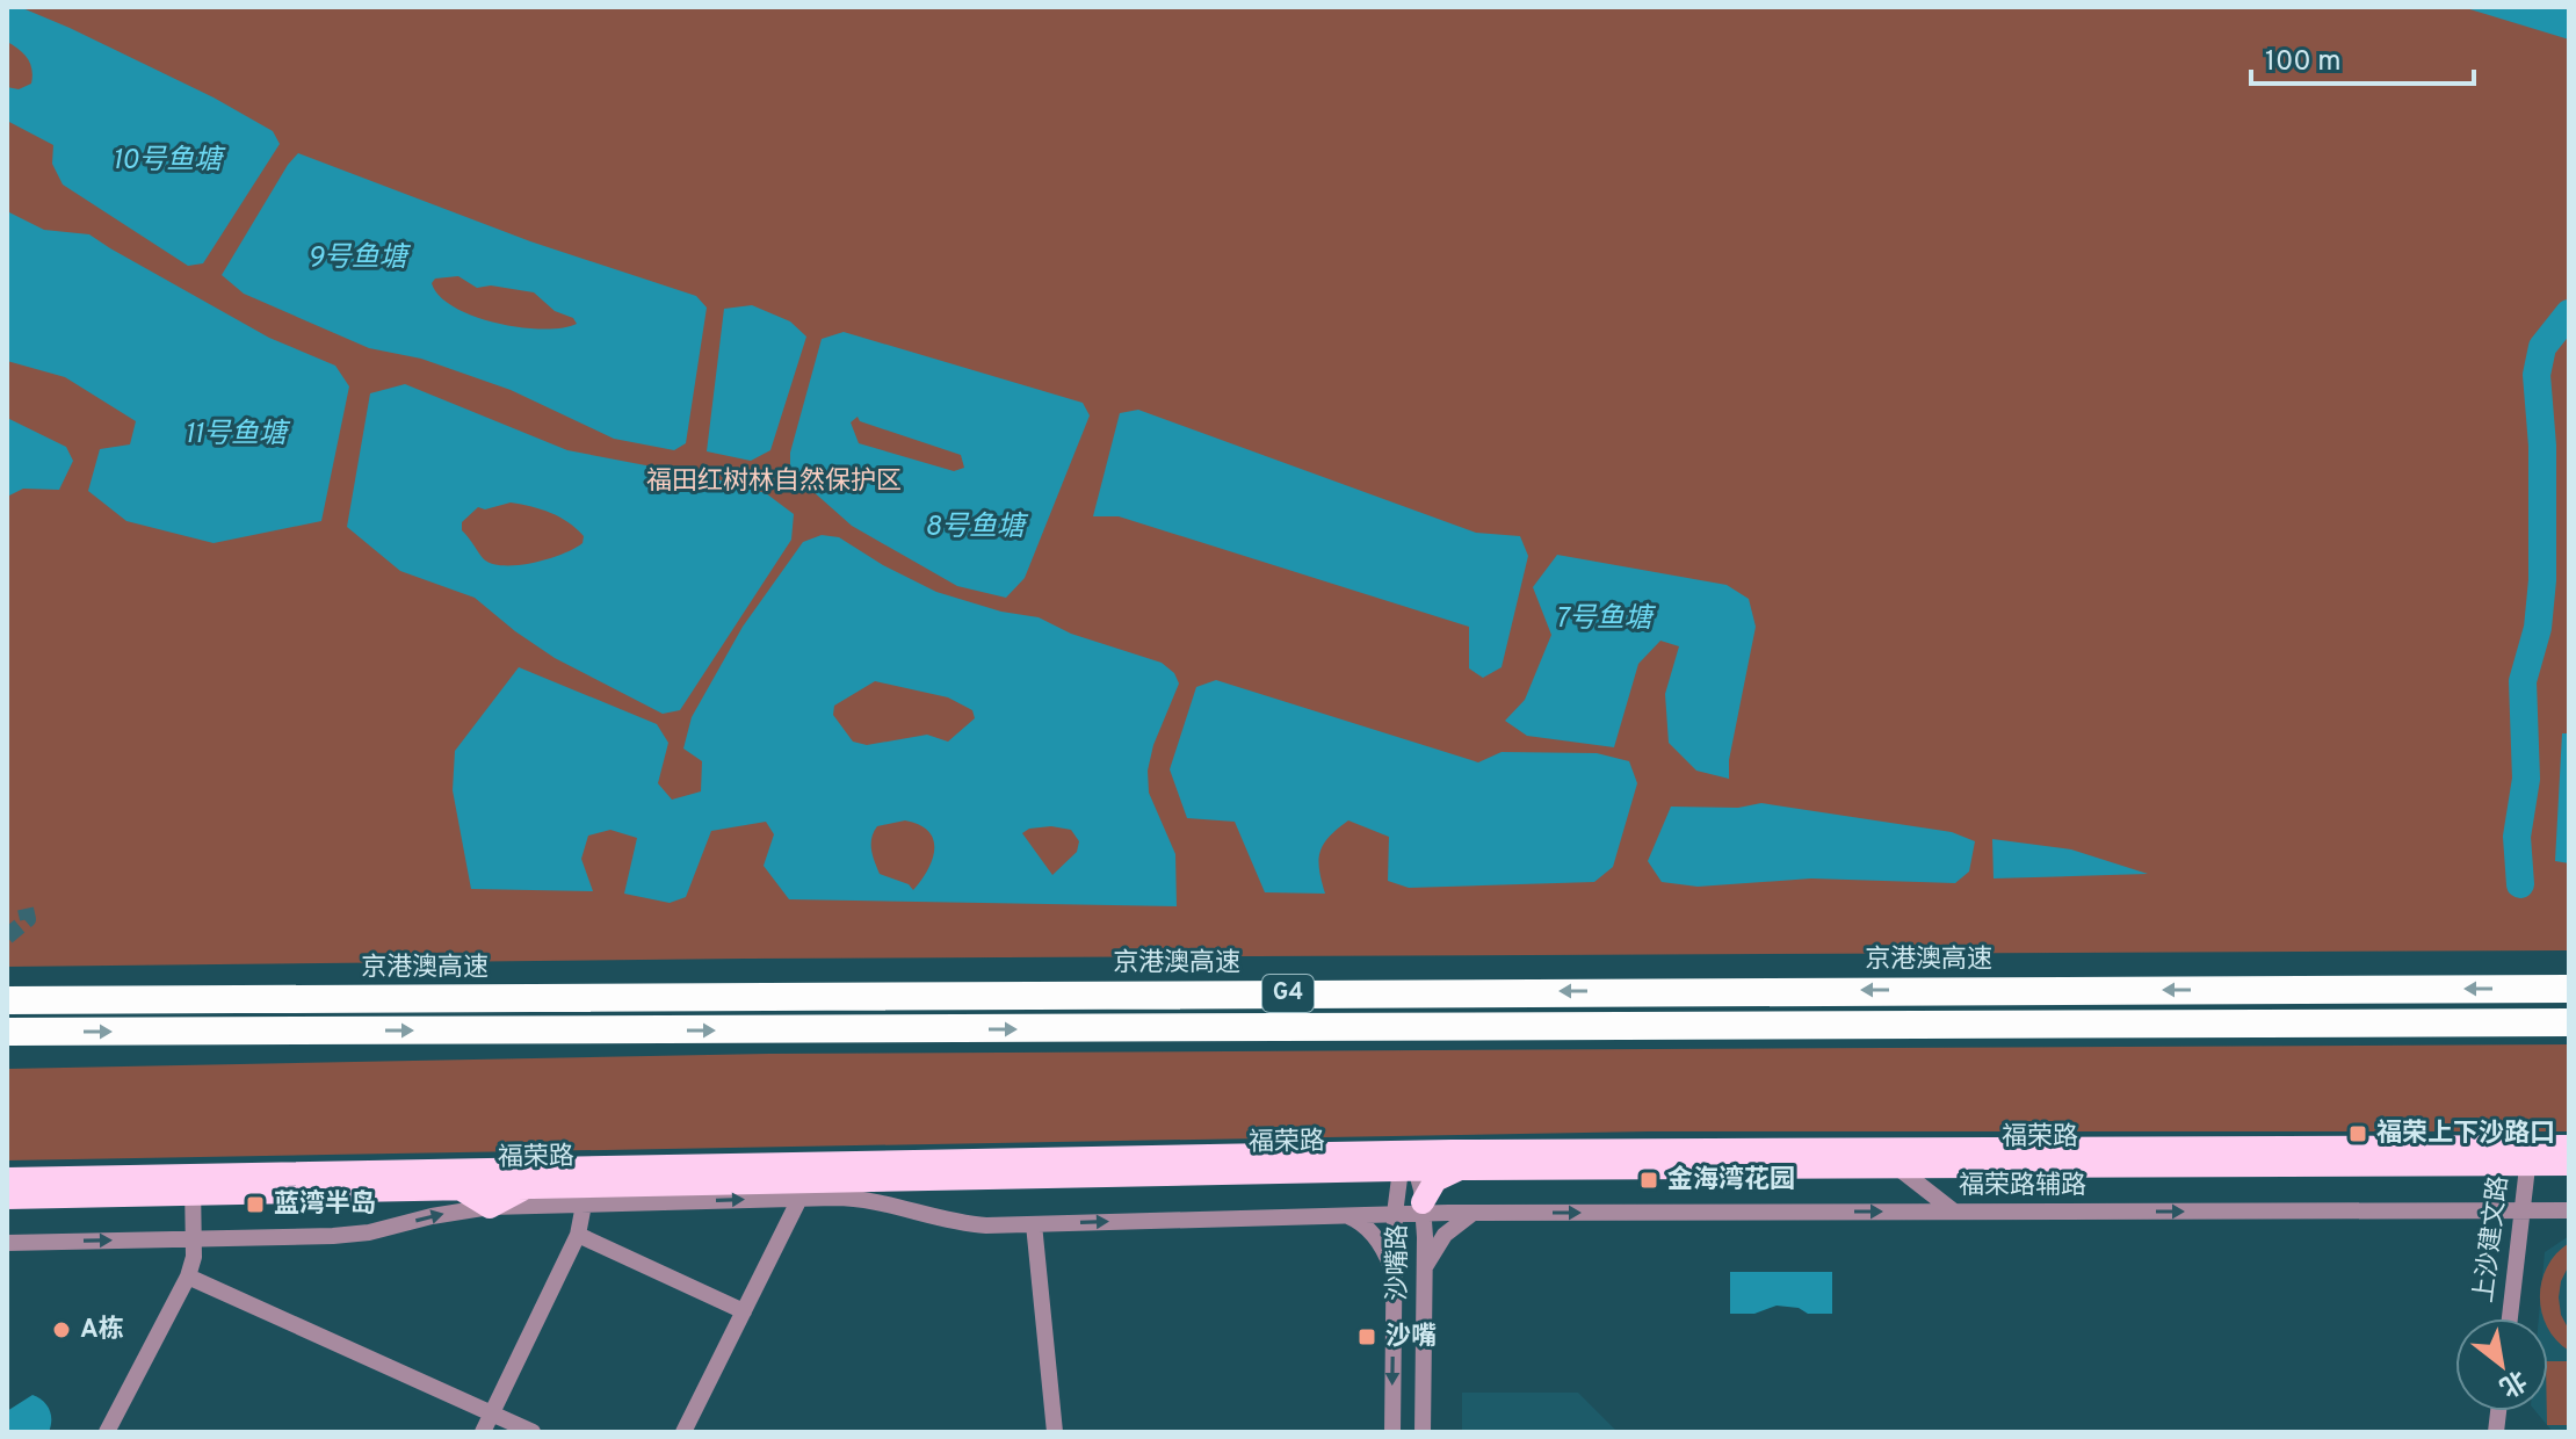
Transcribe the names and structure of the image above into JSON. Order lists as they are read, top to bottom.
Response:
{
  "streets": {
    "highway": ["京港澳高速", "G4"],
    "main road": ["福荣路"],
    "street": ["福荣路辅路", "上沙建文路", "沙嘴路"]
  },
  "crossings": [
    ["福荣路", "福荣路辅路"],
    ["福荣路", "上沙建文路"],
    ["福荣路", "沙嘴路"],
    ["福荣路辅路", "上沙建文路"],
    ["福荣路辅路", "沙嘴路"]
  ],
  "one_way": ["福荣路辅路"],
  "water": [
    "10号鱼塘",
    "9号鱼塘",
    "11号鱼塘",
    "8号鱼塘",
    "7号鱼塘"
  ],
  "parks": ["福田红树林自然保护区"],
  "places": {
    "transit": [
      "福荣上下沙路口",
      "金海湾花园",
      "蓝湾半岛",
      "沙嘴"
    ],
    "other": ["A栋"]
  },
  "scale_bar": "100 m",
  "north": "bottom right"
}
